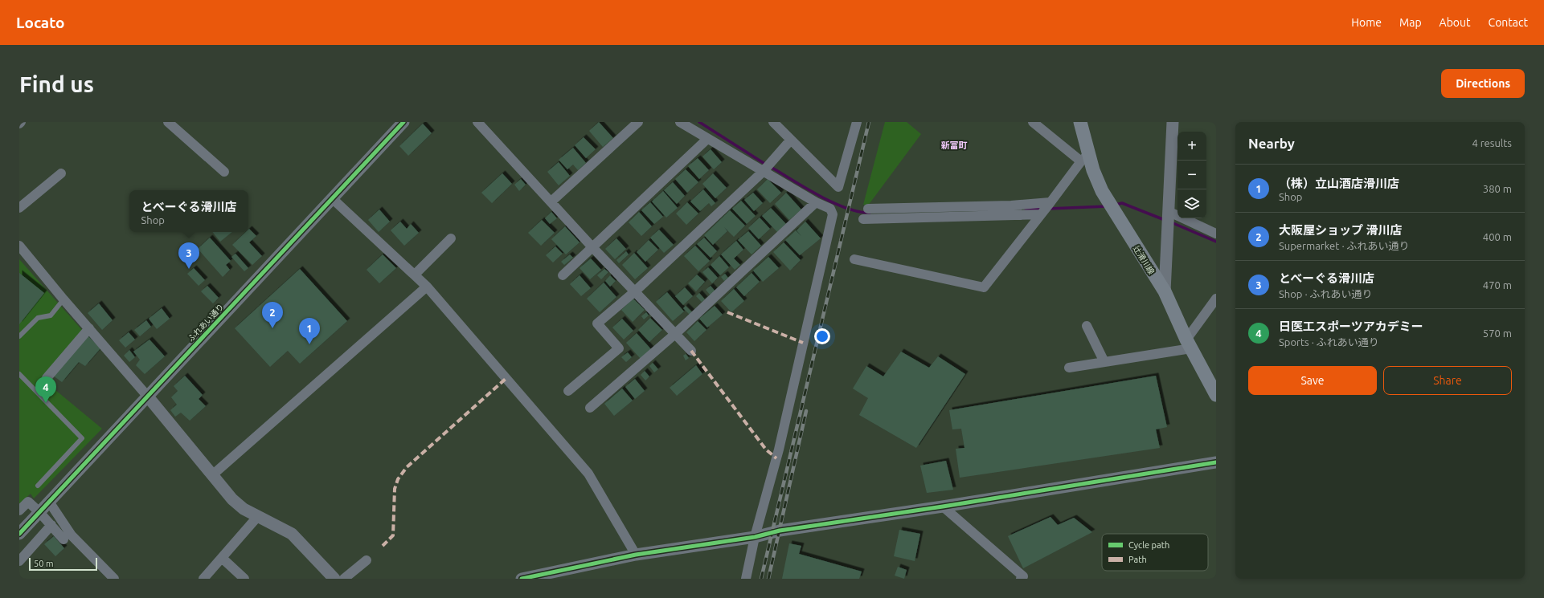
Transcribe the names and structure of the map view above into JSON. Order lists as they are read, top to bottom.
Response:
{
  "streets": {
    "main road": ["辻滑川線"],
    "street": ["ふれあい通り"]
  },
  "districts": ["新富町"],
  "legend": ["Cycle path", "Path"],
  "scale_bar": "50 m",
  "page": {
    "header": "Locato",
    "nav": [
      "Home",
      "Map",
      "About",
      "Contact"
    ],
    "buttons": [
      "Directions",
      ["Save", "Share"]
    ],
    "title": "Find us",
    "heading": ["Nearby", "4 results"],
    "map_buttons": ["+", "−"],
    "list": [
      {
        "mark": "1",
        "name": "（株）立山酒店滑川店",
        "note": "Shop",
        "value": "380 m"
      },
      {
        "mark": "2",
        "name": "大阪屋ショップ 滑川店",
        "note": "Supermarket · ふれあい通り",
        "value": "400 m"
      },
      {
        "mark": "3",
        "name": "とべーぐる滑川店",
        "note": "Shop · ふれあい通り",
        "value": "470 m"
      },
      {
        "mark": "4",
        "name": "日医工スポーツアカデミー",
        "note": "Sports · ふれあい通り",
        "value": "570 m"
      }
    ],
    "popup": ["とべーぐる滑川店", "Shop"],
    "pins": [
      "3",
      "2",
      "1",
      "4"
    ],
    "scale": "50 m"
  }
}
